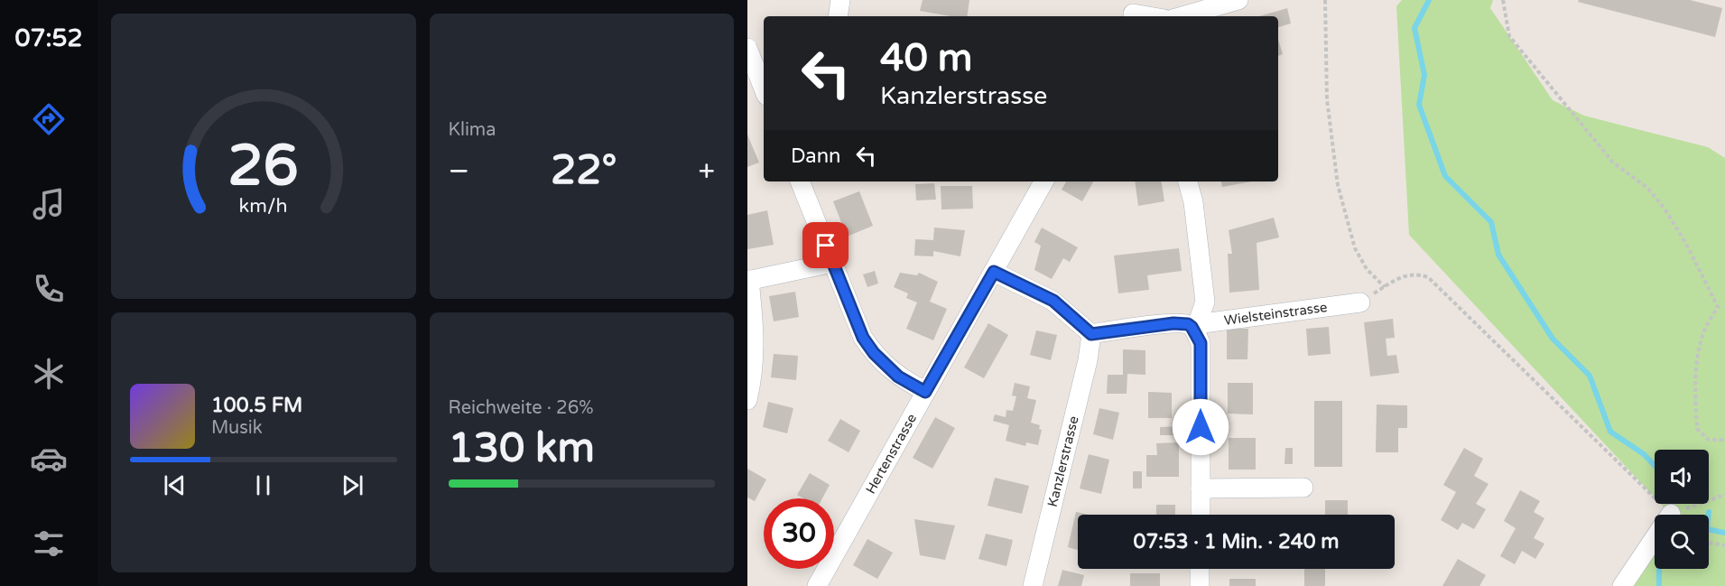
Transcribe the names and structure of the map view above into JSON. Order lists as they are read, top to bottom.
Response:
{
  "streets": {
    "street": ["Wielsteinstrasse", "Hertenstrasse", "Kanzlerstrasse"]
  },
  "page": {
    "tabs": "07:52",
    "tile": [
      "Klima",
      ["Reichweite · 26%", "130 km"]
    ],
    "turn": ["40 m", "Kanzlerstrasse"],
    "then": "Dann",
    "heat": ["−", "22°", "+"],
    "song": ["100.5 FM", "Musik"],
    "limit": "30",
    "trip": "07:53 · 1 Min. · 240 m",
    "gauge": ["26", "km/h"]
  }
}
